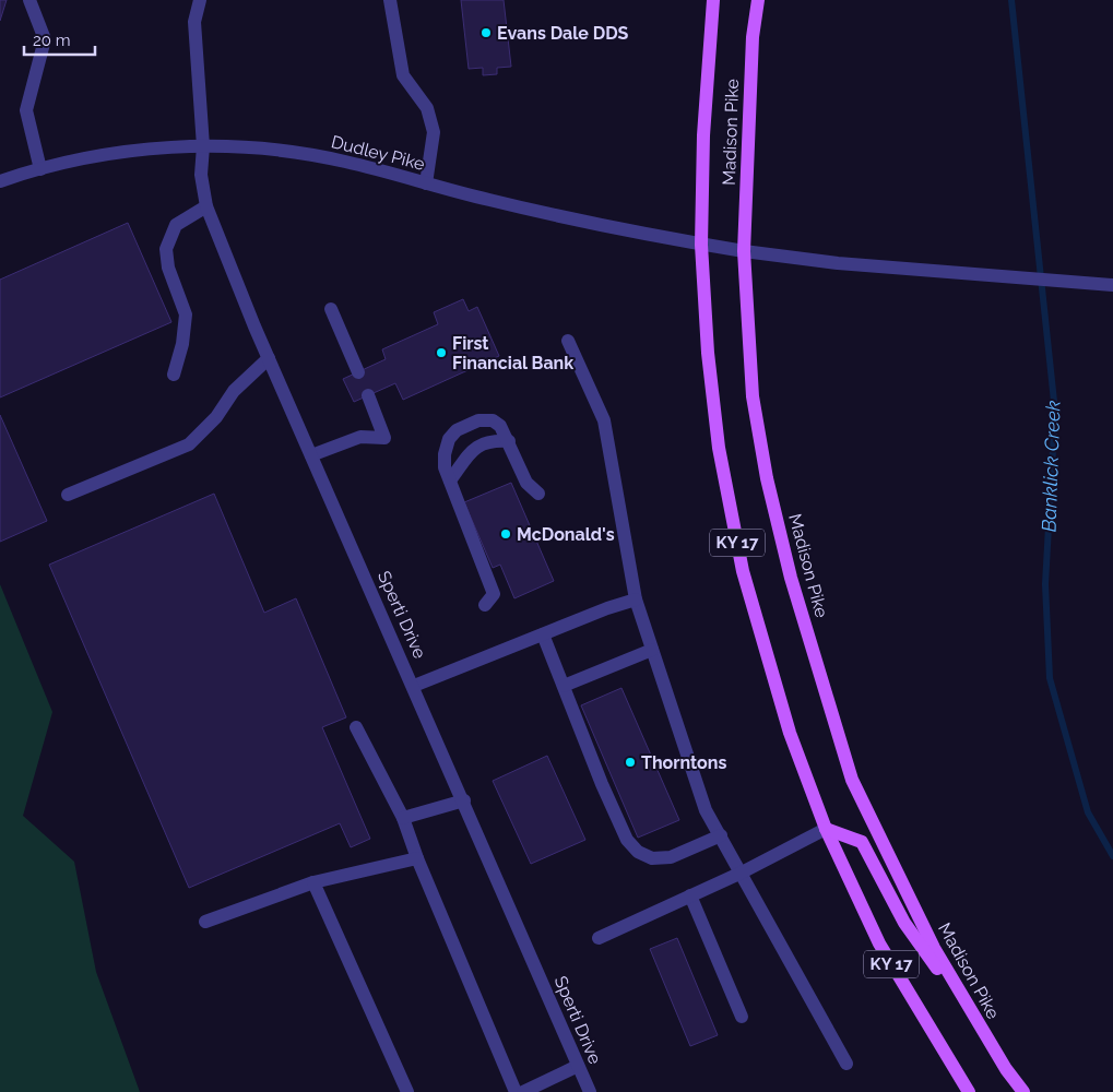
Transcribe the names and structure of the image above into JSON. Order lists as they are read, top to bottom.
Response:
{
  "streets": {
    "main road": ["Madison Pike", "KY 17"],
    "street": ["Dudley Pike", "Sperti Drive"]
  },
  "crossings": [
    ["Madison Pike", "Dudley Pike"],
    ["Dudley Pike", "Sperti Drive"]
  ],
  "water": ["Banklick Creek"],
  "places": [
    "Evans Dale DDS",
    "First Financial Bank",
    "McDonald's",
    "Thorntons"
  ],
  "scale_bar": "20 m"
}
